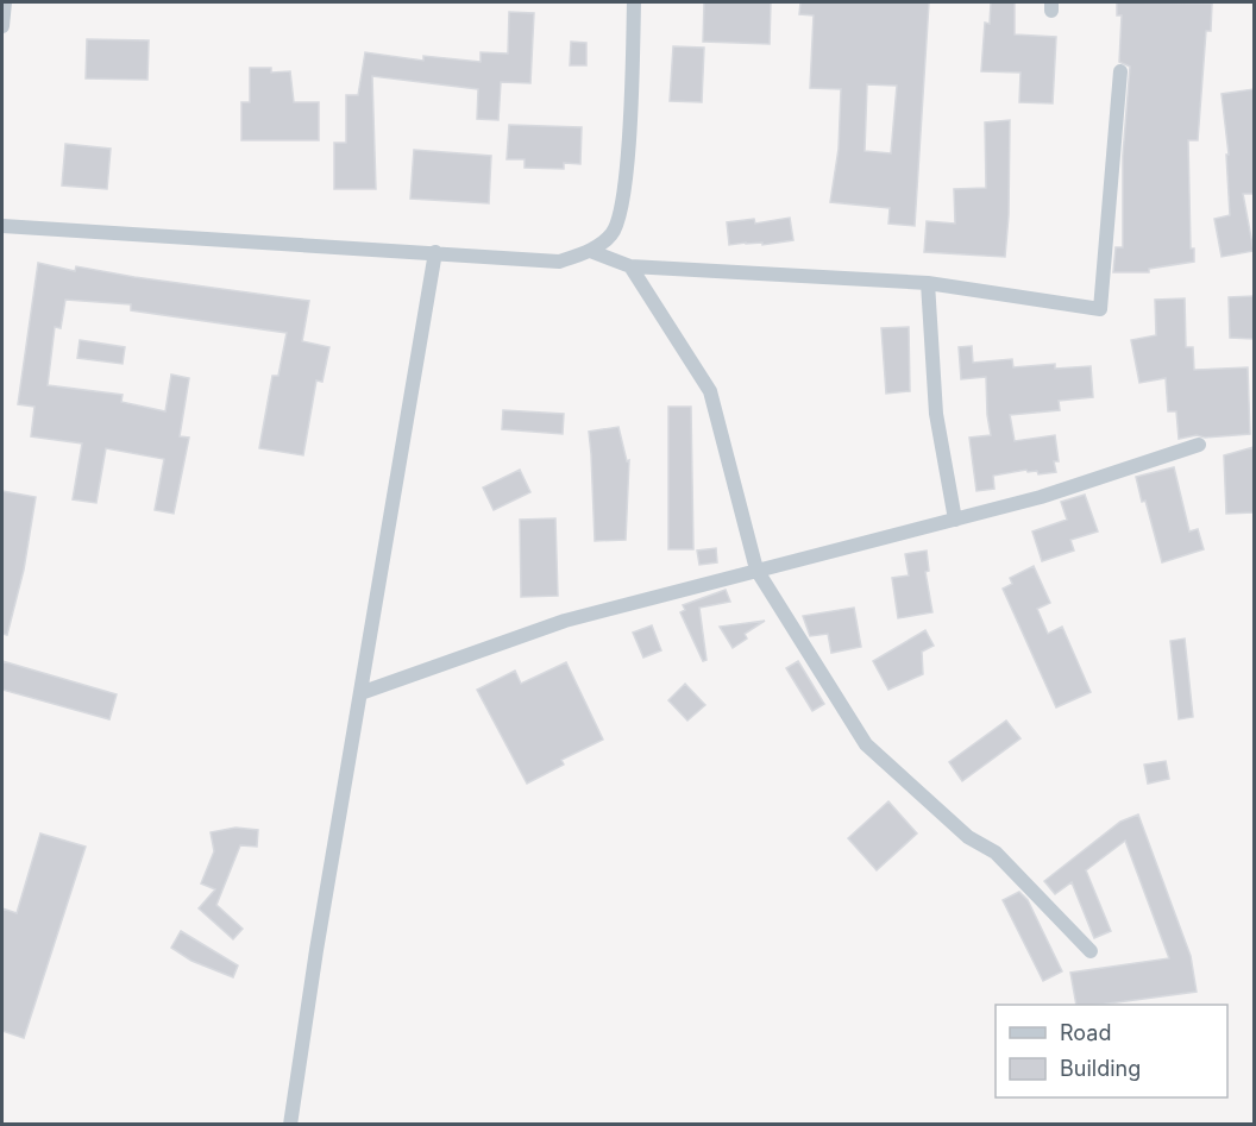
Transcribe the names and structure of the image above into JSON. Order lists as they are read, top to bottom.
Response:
{
  "legend": ["Road", "Building"]
}
